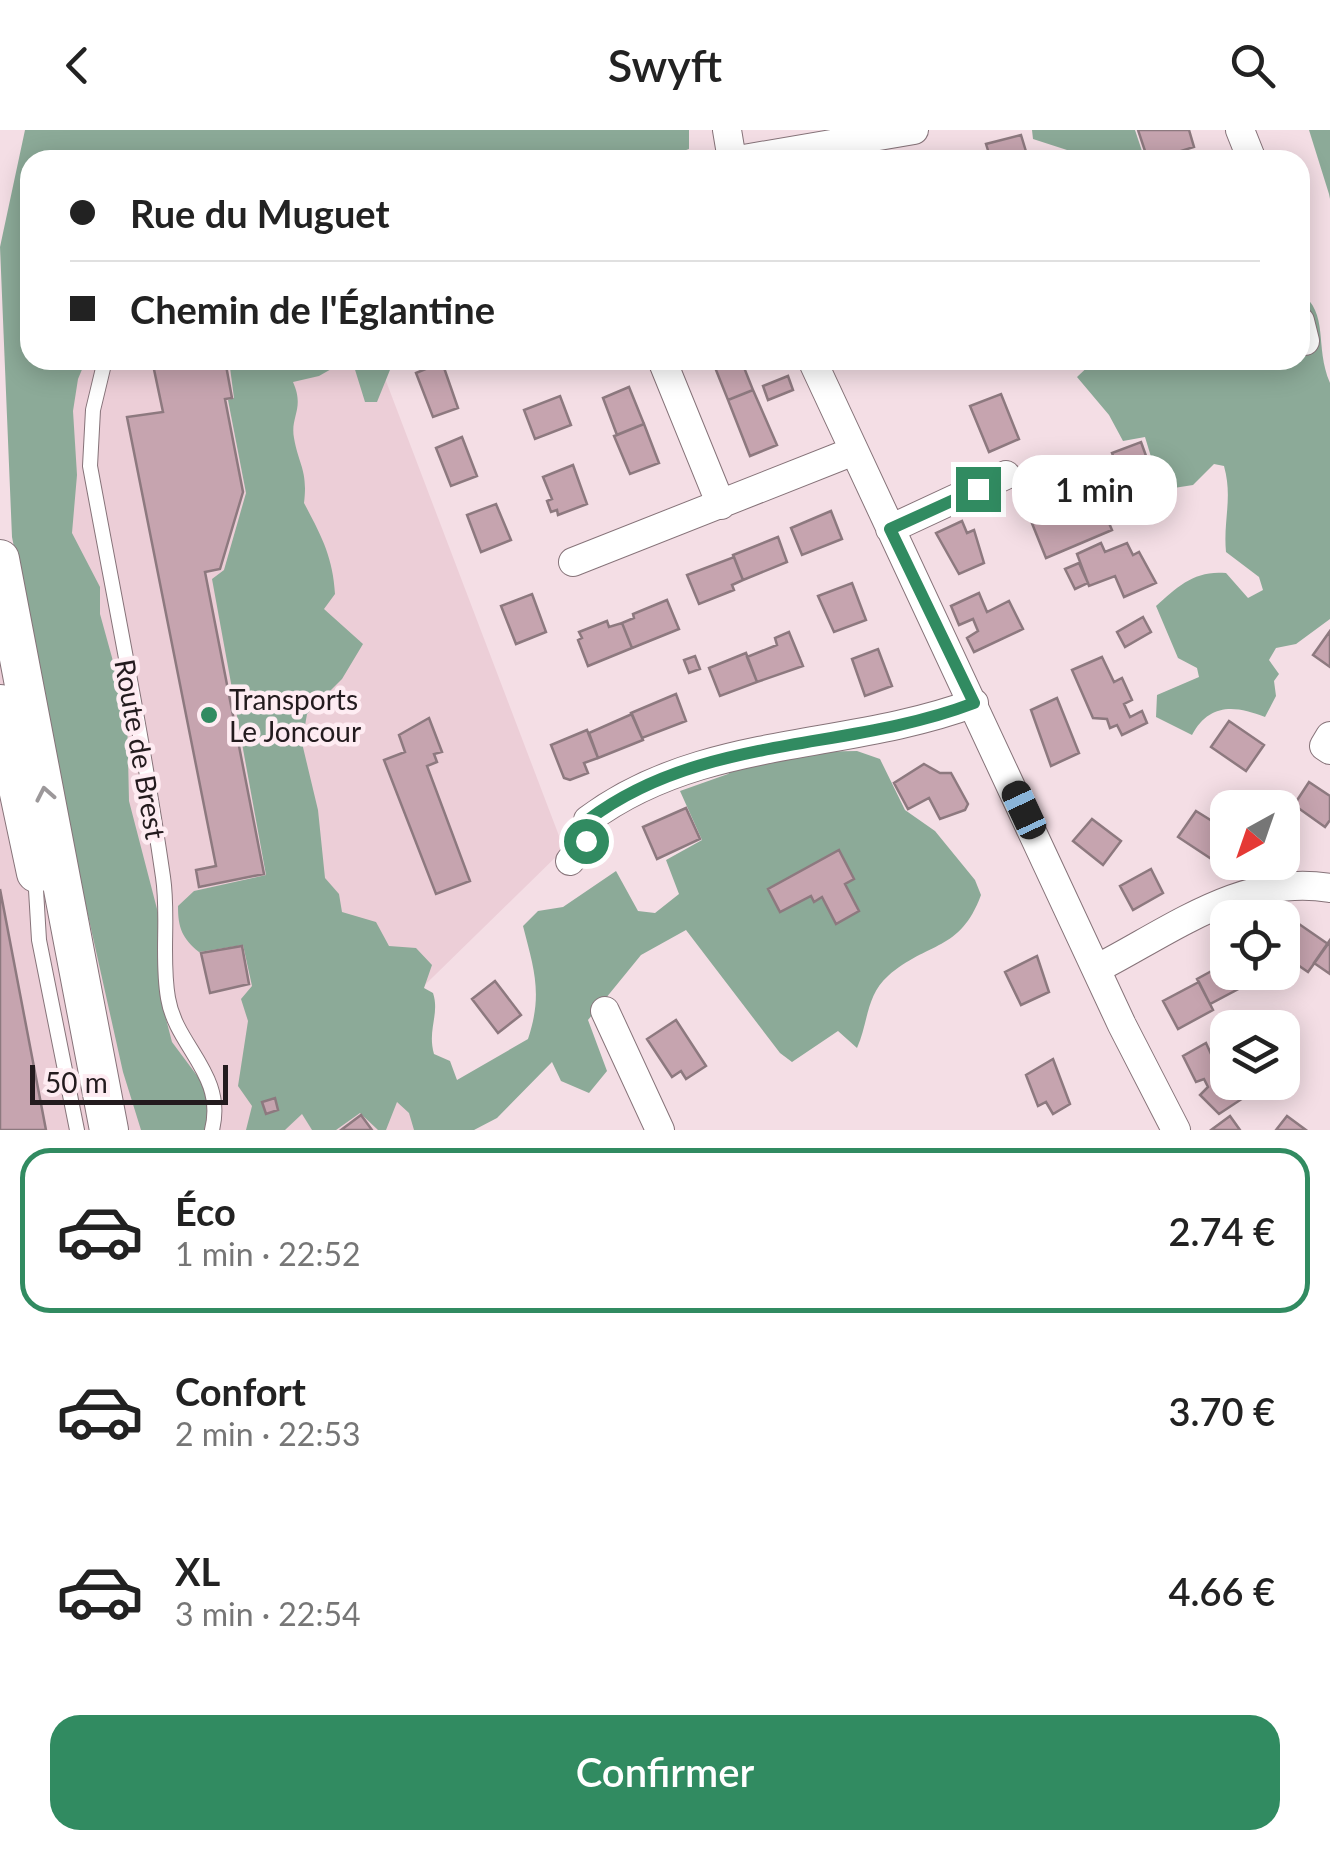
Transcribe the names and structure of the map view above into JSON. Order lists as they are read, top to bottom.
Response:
{
  "streets": {
    "lane": ["Route de Brest"]
  },
  "places": ["Transports Le Joncour"],
  "scale_bar": "50 m",
  "north": "bottom left",
  "page": {
    "header": "Swyft",
    "banner": ["Rue du Muguet", "Chemin de l'Églantine"],
    "bubble": "1 min",
    "scale": "50 m",
    "list": [
      {
        "name": "Éco",
        "note": "1 min · 22:52",
        "value": "2.74 €"
      },
      {
        "name": "Confort",
        "note": "2 min · 22:53",
        "value": "3.70 €"
      },
      {
        "name": "XL",
        "note": "3 min · 22:54",
        "value": "4.66 €"
      }
    ],
    "buttons": "Confirmer"
  }
}
